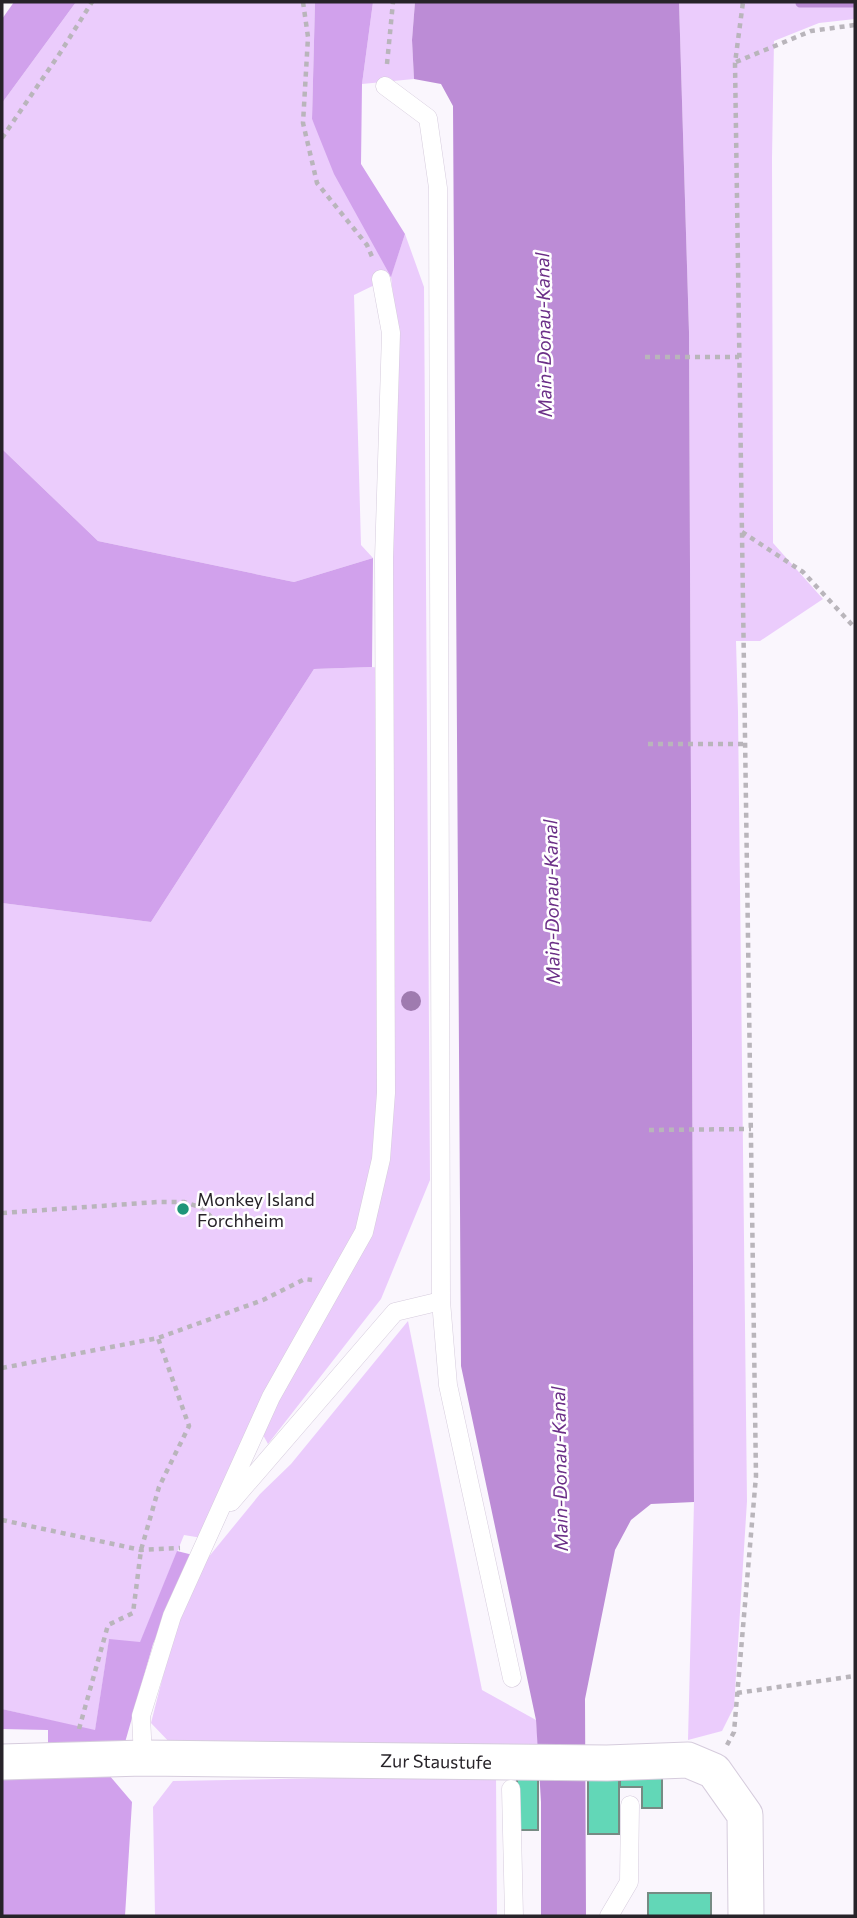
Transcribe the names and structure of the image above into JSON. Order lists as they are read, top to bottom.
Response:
{
  "streets": {
    "street": ["Zur Staustufe"]
  },
  "water": ["Main-Donau-Kanal"],
  "places": ["Monkey Island Forchheim"]
}
